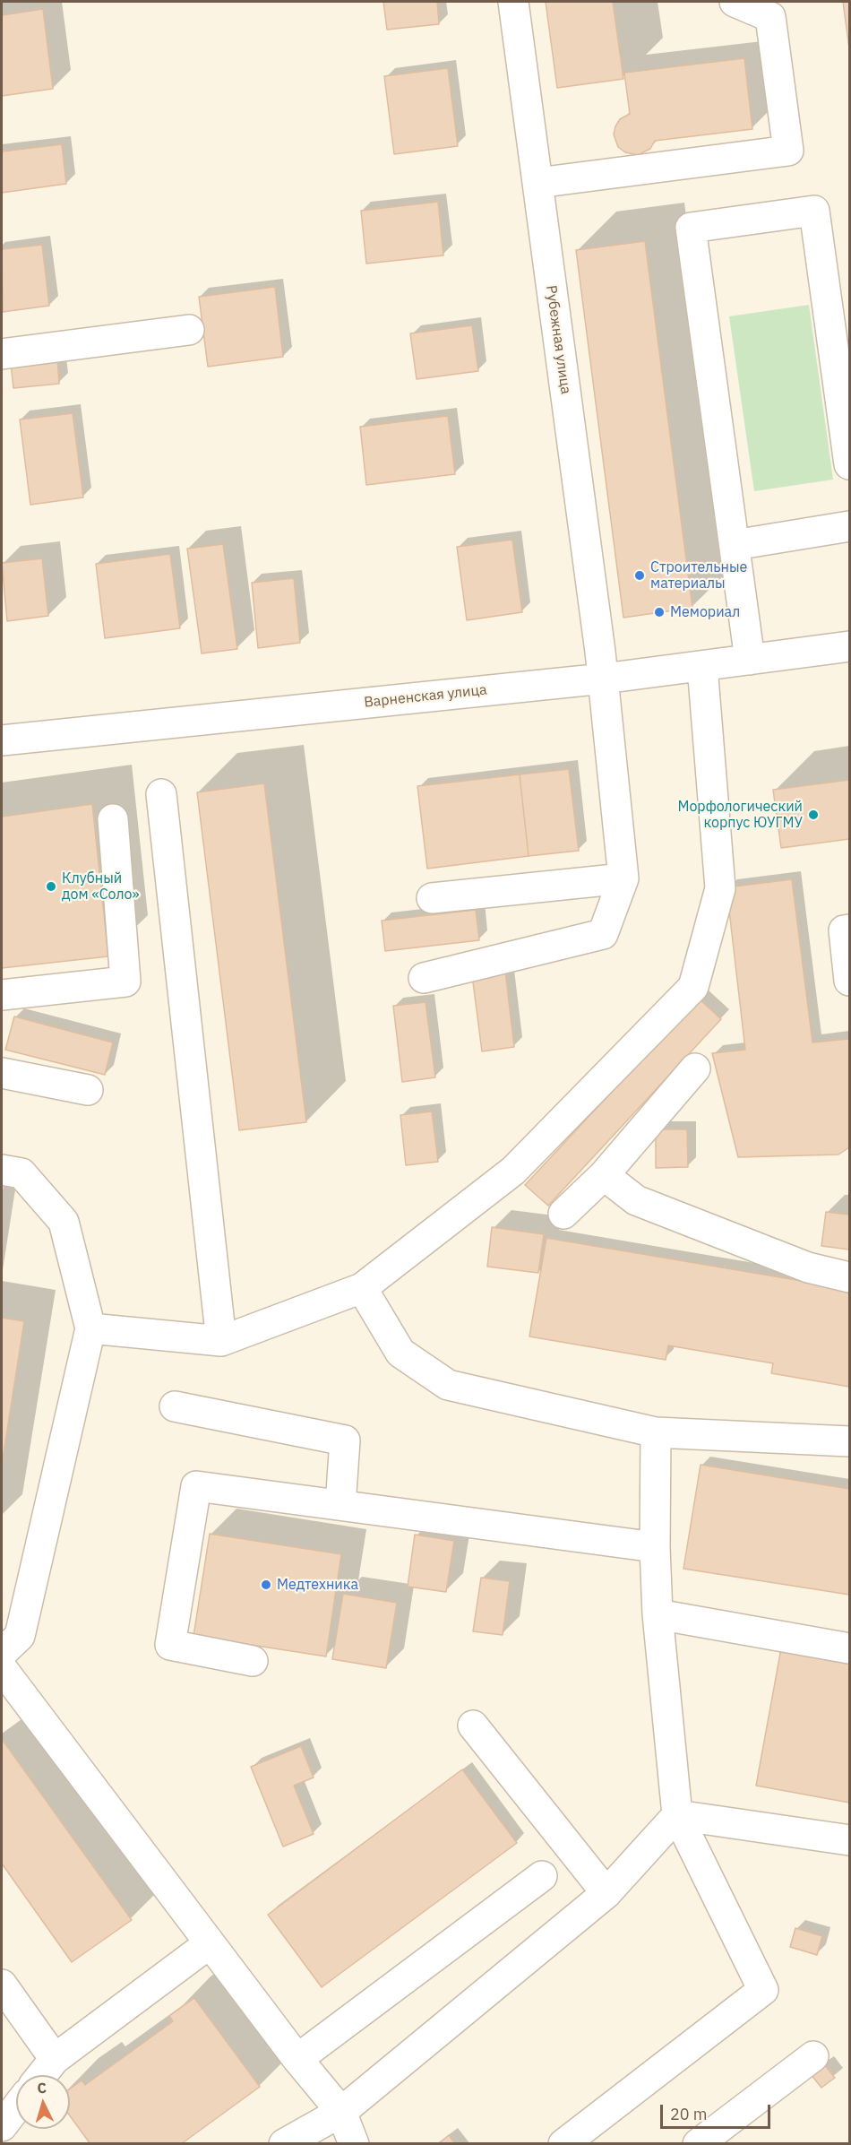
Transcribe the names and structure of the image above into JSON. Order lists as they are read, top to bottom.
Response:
{
  "streets": {
    "street": ["Рубежная улица", "Варненская улица"]
  },
  "crossings": [
    ["Рубежная улица", "Варненская улица"]
  ],
  "places": [
    "Строительные материалы",
    "Мемориал",
    "Морфологический корпус ЮУГМУ",
    "Клубный дом «Соло»",
    "Медтехника"
  ],
  "scale_bar": "20 m",
  "north": "top"
}
